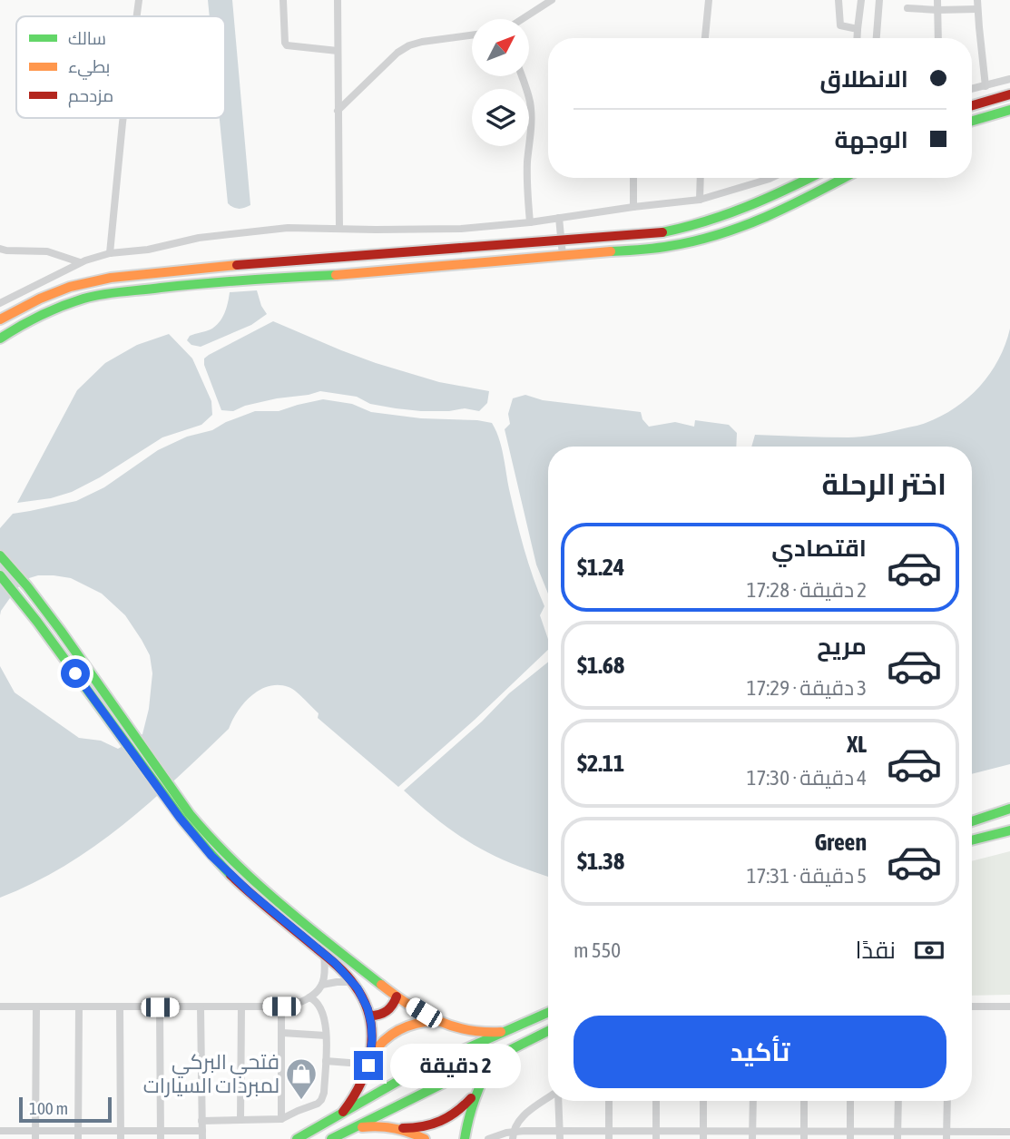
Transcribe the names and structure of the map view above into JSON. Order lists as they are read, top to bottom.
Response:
{
  "places": {
    "shop": ["فتحي البركي لمبردات السيارات"]
  },
  "legend": ["سالك", "بطيء", "مزدحم"],
  "scale_bar": "100 m",
  "north": "top right",
  "page": {
    "banner": ["الانطلاق", "الوجهة"],
    "heading": "اختر الرحلة",
    "list": [
      {
        "name": "اقتصادي",
        "note": "2 دقيقة · 17:28",
        "value": "$1.24"
      },
      {
        "name": "مريح",
        "note": "3 دقيقة · 17:29",
        "value": "$1.68"
      },
      {
        "name": "XL",
        "note": "4 دقيقة · 17:30",
        "value": "$2.11"
      },
      {
        "name": "Green",
        "note": "5 دقيقة · 17:31",
        "value": "$1.38"
      }
    ],
    "pay": ["نقدًا", "550 m"],
    "buttons": "تأكيد",
    "bubble": "2 دقيقة",
    "scale": "100 m"
  }
}
